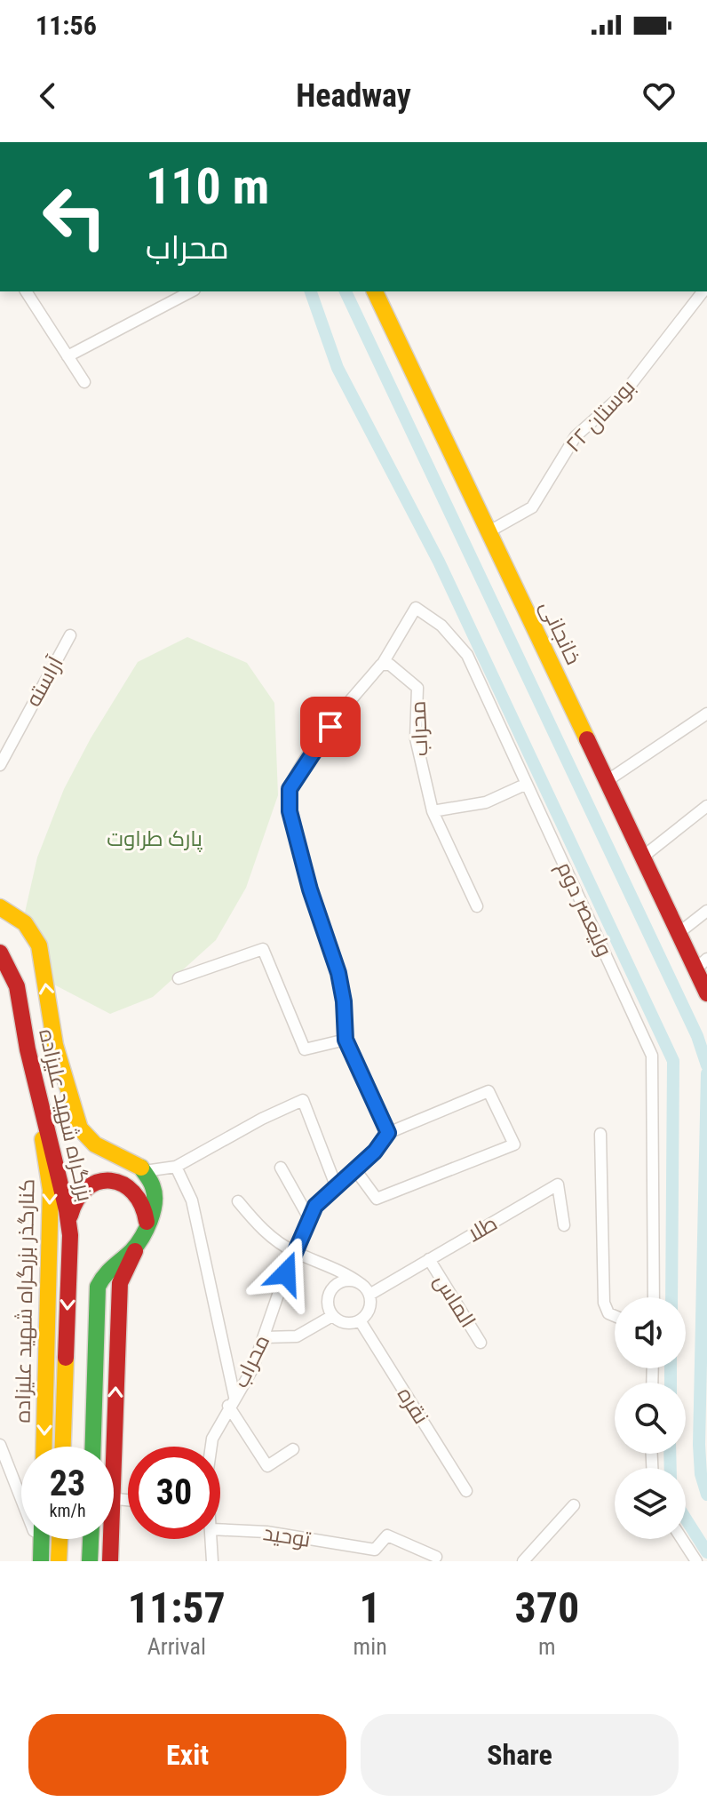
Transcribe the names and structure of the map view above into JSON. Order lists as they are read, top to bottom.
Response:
{
  "streets": {
    "main road": ["خانجانی", "بزرگراه شهید علیزاده", "کنارگذر بزرگراه شهید علیزاده"],
    "street": [
      "بوستان ۲۲",
      "آراسته",
      "محراب",
      "ولیعصر دوم",
      "طلا",
      "الماس",
      "نقره",
      "توحید"
    ]
  },
  "crossings": [
    ["بوستان ۲۲", "خانجانی"],
    ["محراب", "ولیعصر دوم"],
    ["بزرگراه شهید علیزاده", "کنارگذر بزرگراه شهید علیزاده"],
    ["طلا", "الماس"],
    ["طلا", "نقره"]
  ],
  "parks": ["پارک طراوت"],
  "page": {
    "status": "11:56",
    "header": "Headway",
    "turn": ["110 m", "محراب"],
    "speed": "23 km/h",
    "limit": "30",
    "eta": [
      "11:57",
      "Arrival",
      "1",
      "min",
      "370",
      "m"
    ],
    "buttons": ["Exit", "Share"]
  }
}
